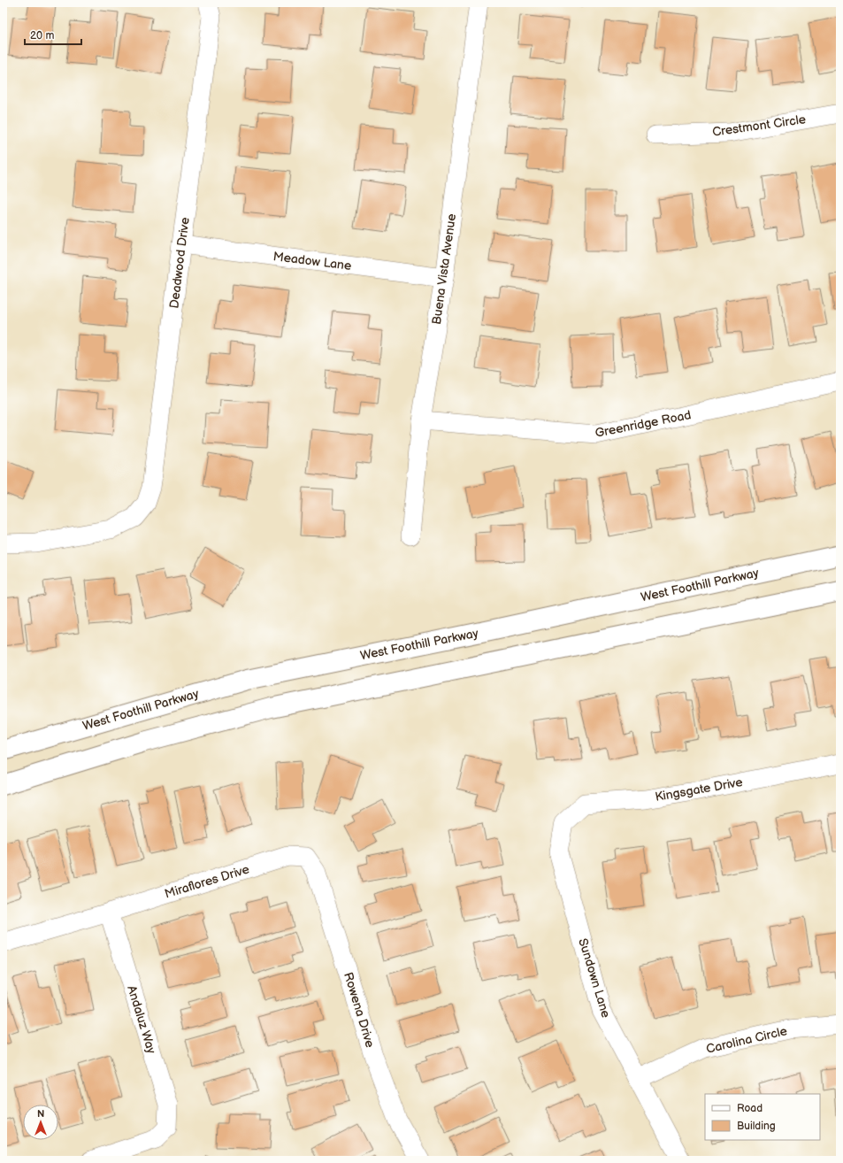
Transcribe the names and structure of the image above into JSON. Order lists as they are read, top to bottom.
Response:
{
  "streets": {
    "main road": ["West Foothill Parkway"],
    "street": [
      "Crestmont Circle",
      "Meadow Lane",
      "Deadwood Drive",
      "Buena Vista Avenue",
      "Greenridge Road",
      "Kingsgate Drive",
      "Miraflores Drive",
      "Sundown Lane",
      "Rowena Drive",
      "Andaluz Way",
      "Carolina Circle"
    ]
  },
  "crossings": [
    ["Meadow Lane", "Deadwood Drive"],
    ["Meadow Lane", "Buena Vista Avenue"],
    ["Buena Vista Avenue", "Greenridge Road"],
    ["Kingsgate Drive", "Sundown Lane"],
    ["Miraflores Drive", "Rowena Drive"],
    ["Miraflores Drive", "Andaluz Way"],
    ["Sundown Lane", "Carolina Circle"]
  ],
  "legend": ["Road", "Building"],
  "scale_bar": "20 m",
  "north": "top"
}
